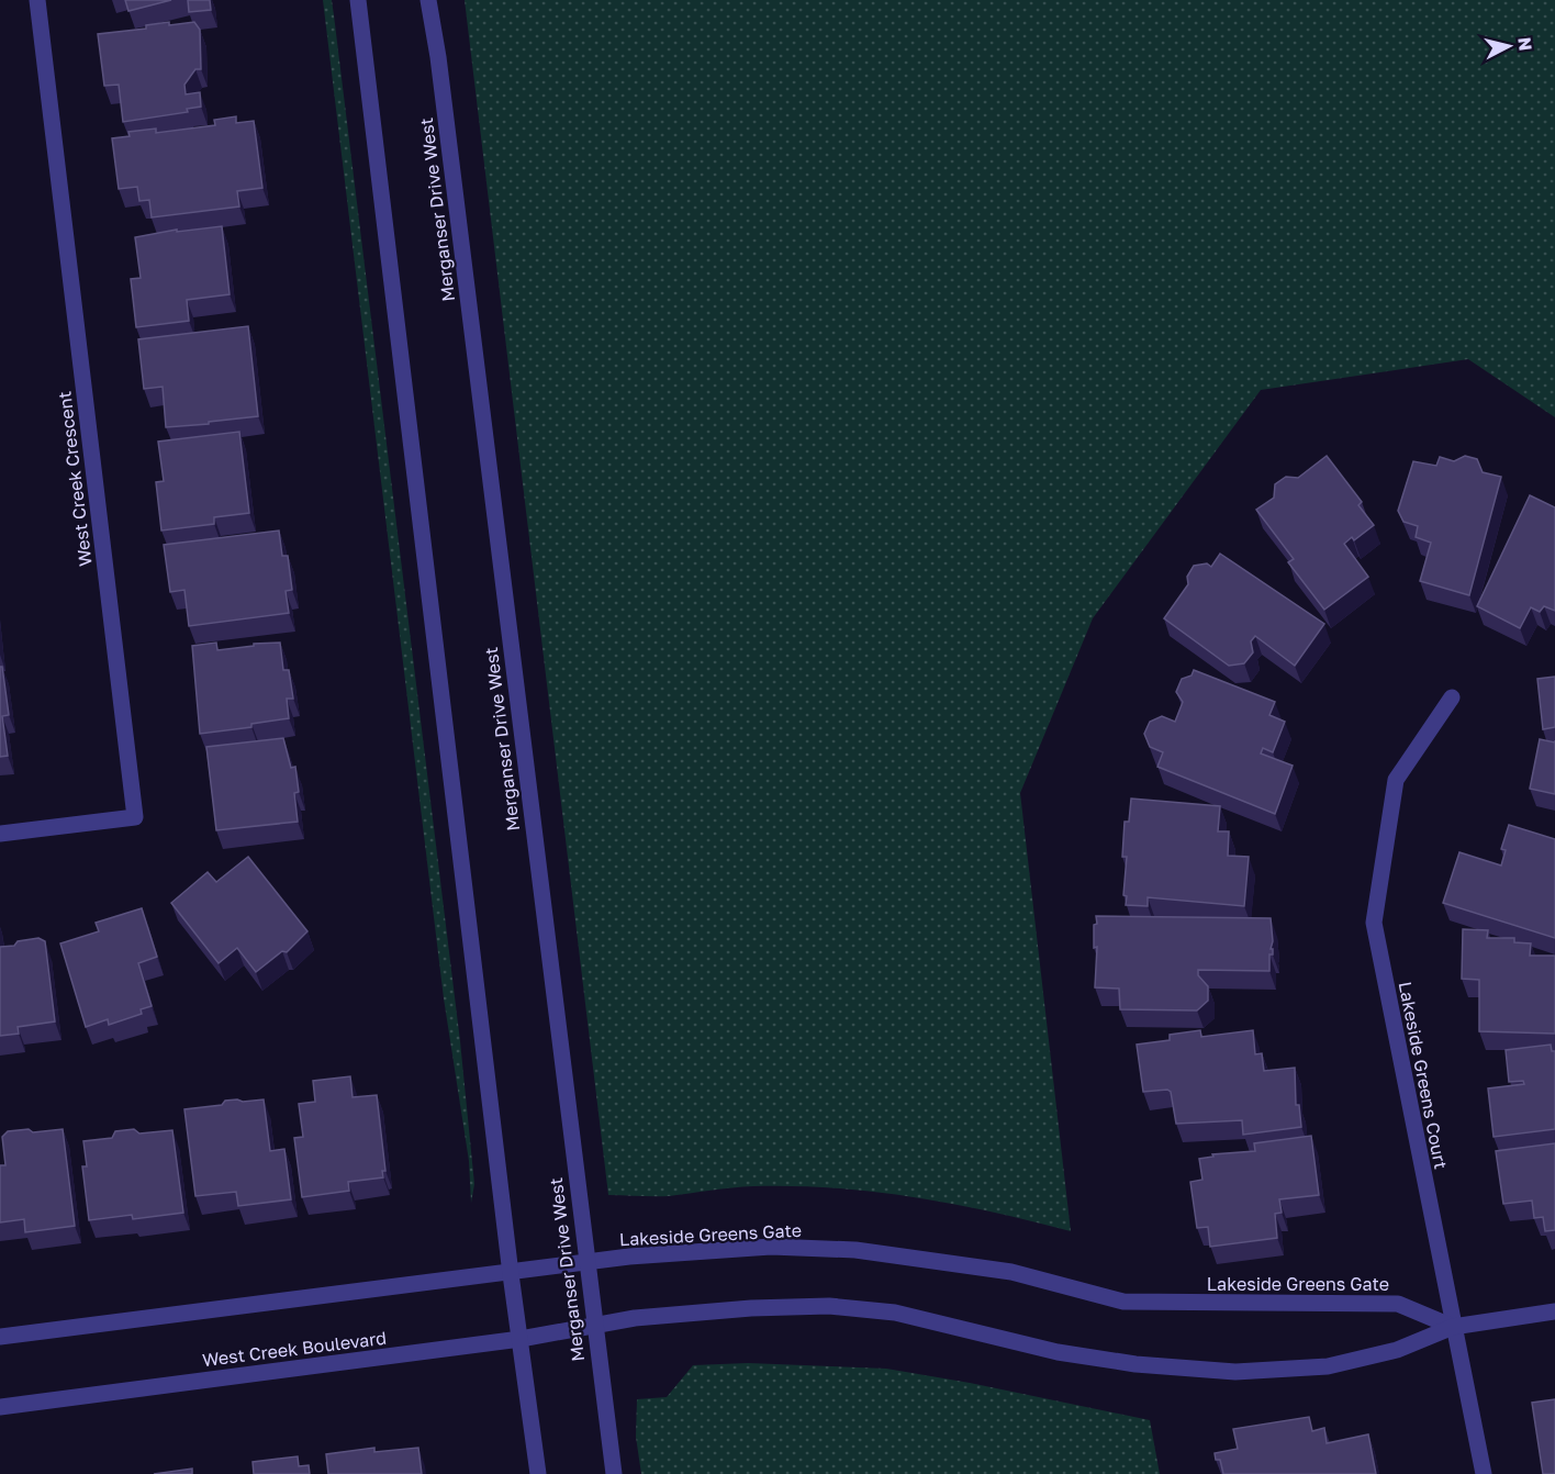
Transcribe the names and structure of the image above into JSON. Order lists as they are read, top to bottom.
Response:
{
  "streets": {
    "street": [
      "Merganser Drive West",
      "West Creek Crescent",
      "Lakeside Greens Court",
      "Lakeside Greens Gate",
      "West Creek Boulevard"
    ]
  },
  "crossings": [
    ["Merganser Drive West", "Lakeside Greens Gate"],
    ["Merganser Drive West", "West Creek Boulevard"],
    ["Lakeside Greens Court", "Lakeside Greens Gate"]
  ],
  "north": "right"
}
